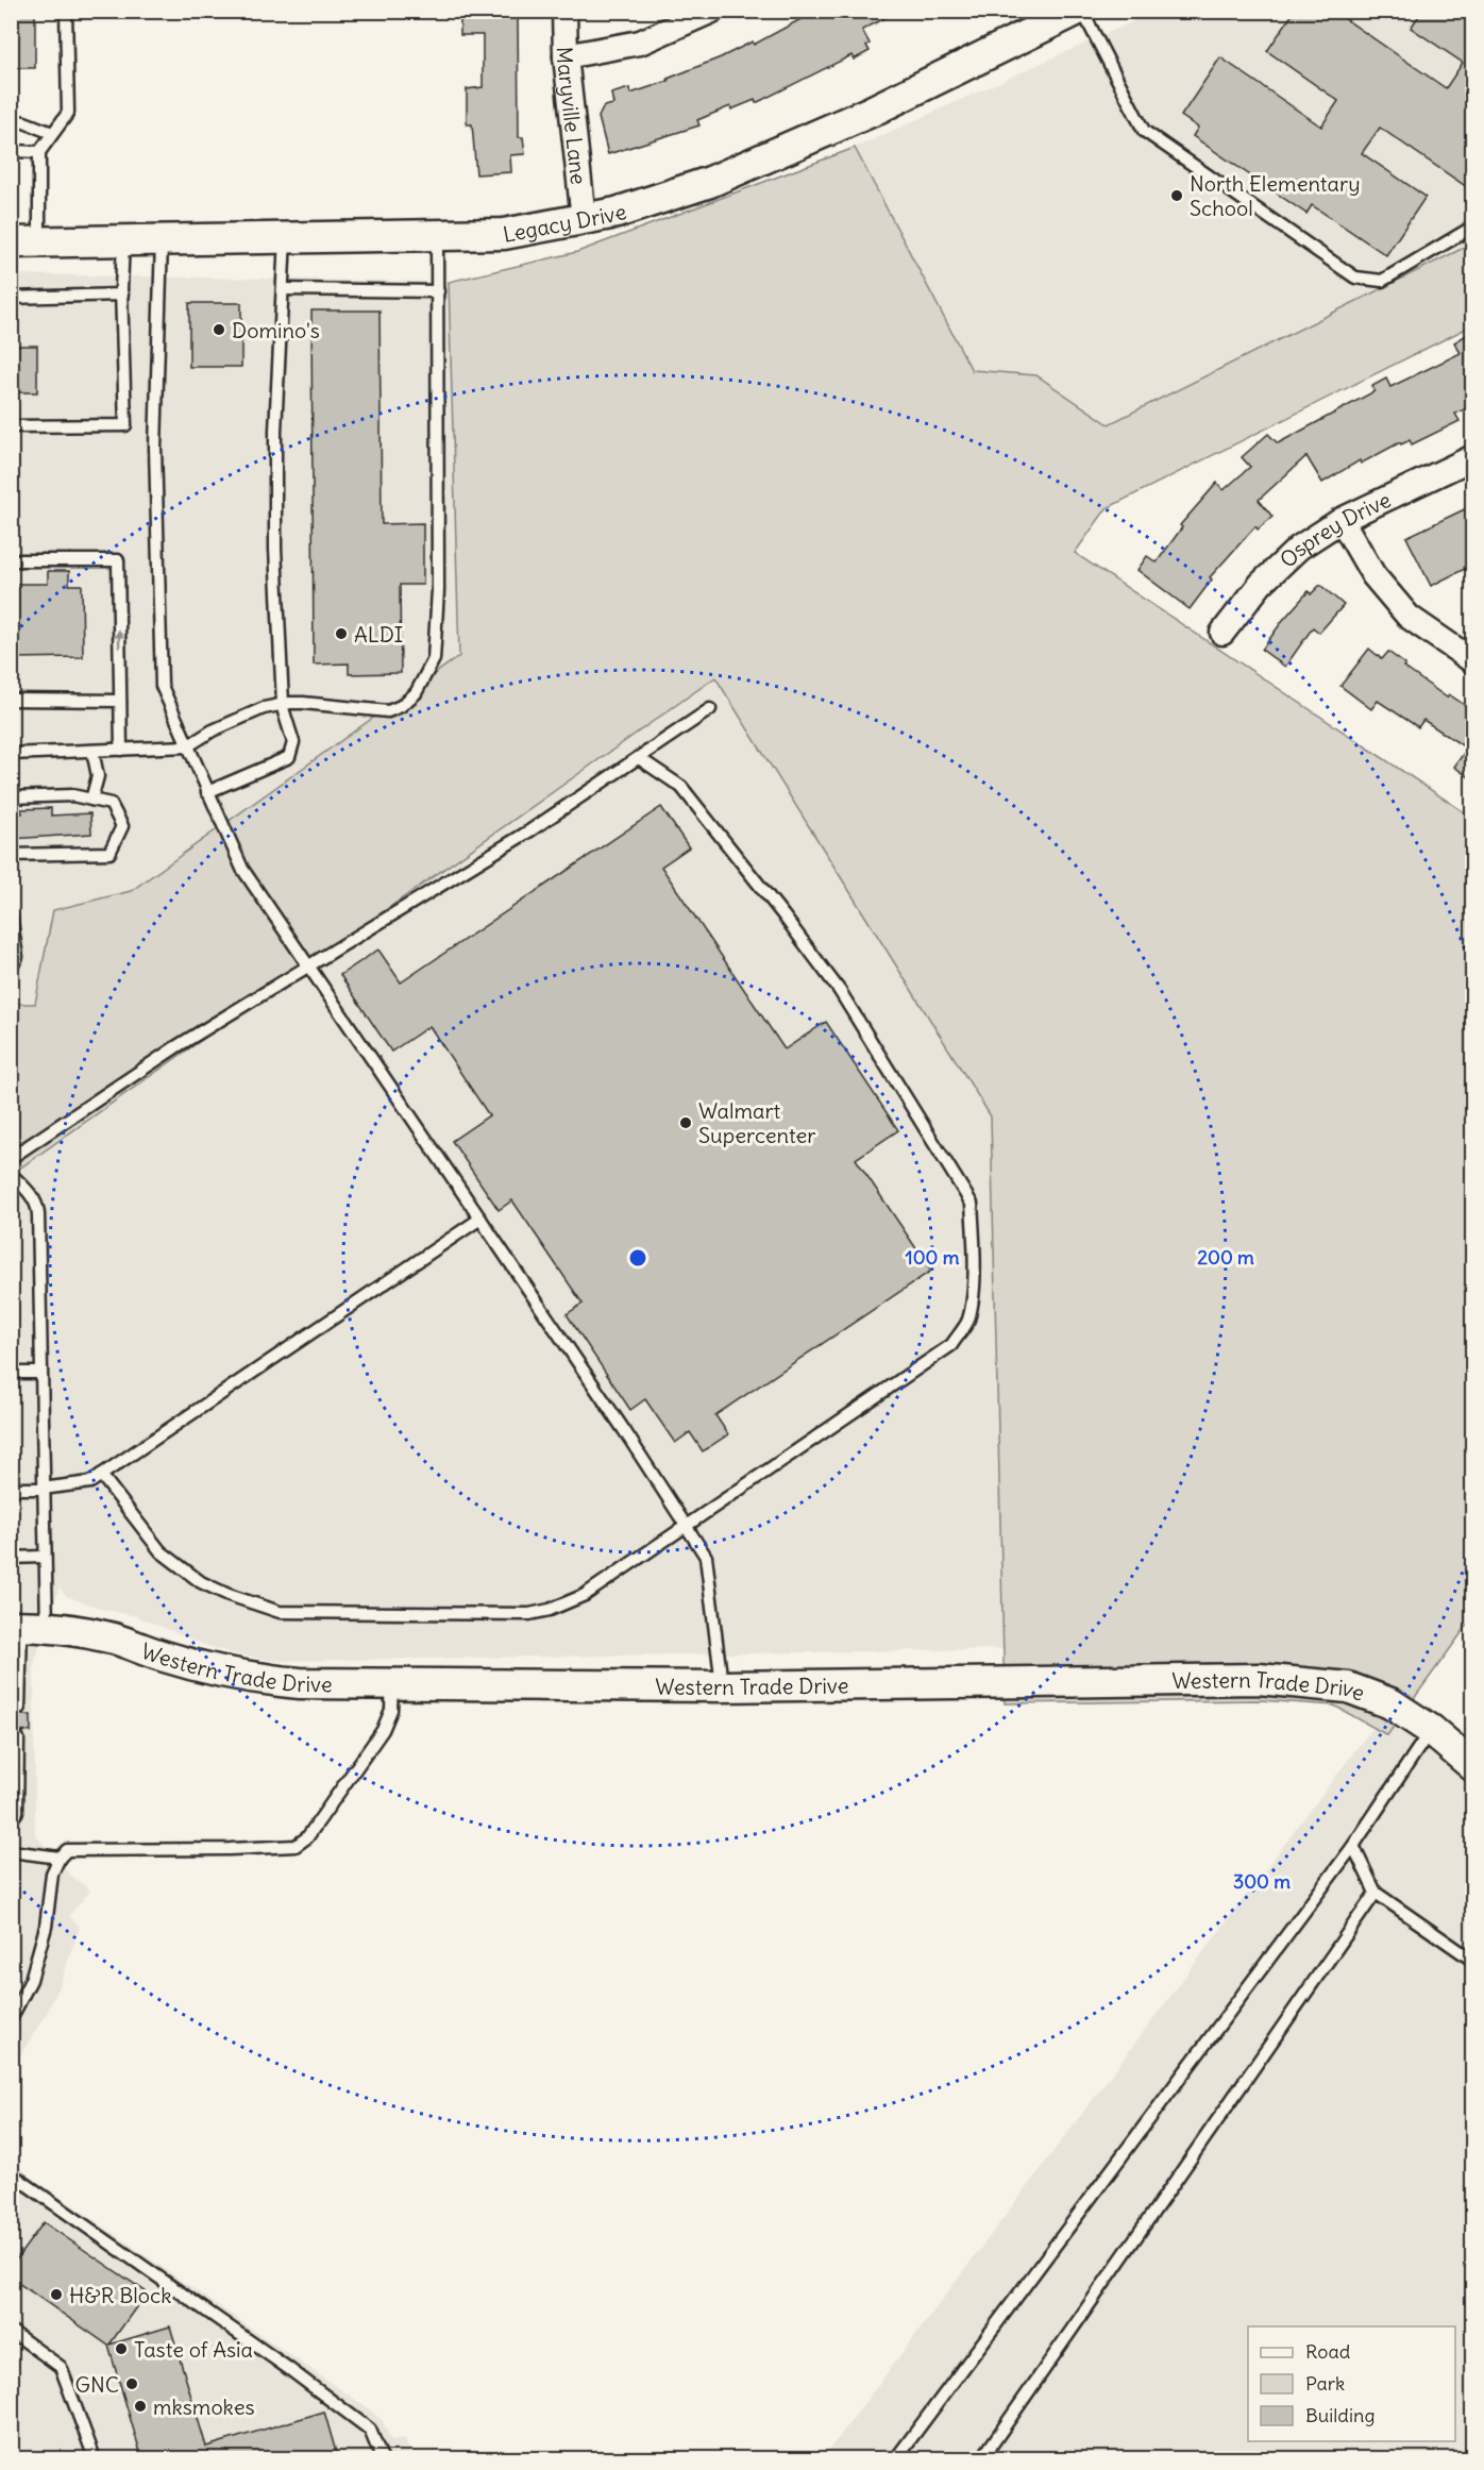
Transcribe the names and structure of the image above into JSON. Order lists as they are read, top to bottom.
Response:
{
  "streets": {
    "street": [
      "Maryville Lane",
      "Legacy Drive",
      "Osprey Drive",
      "Western Trade Drive"
    ]
  },
  "crossings": [
    ["Maryville Lane", "Legacy Drive"]
  ],
  "places": [
    "North Elementary School",
    "Domino's",
    "ALDI",
    "Walmart Supercenter",
    "H&R Block",
    "Taste of Asia",
    "GNC",
    "mksmokes"
  ],
  "legend": ["Road", "Park", "Building"],
  "rings": ["100 m", "200 m", "300 m"]
}
